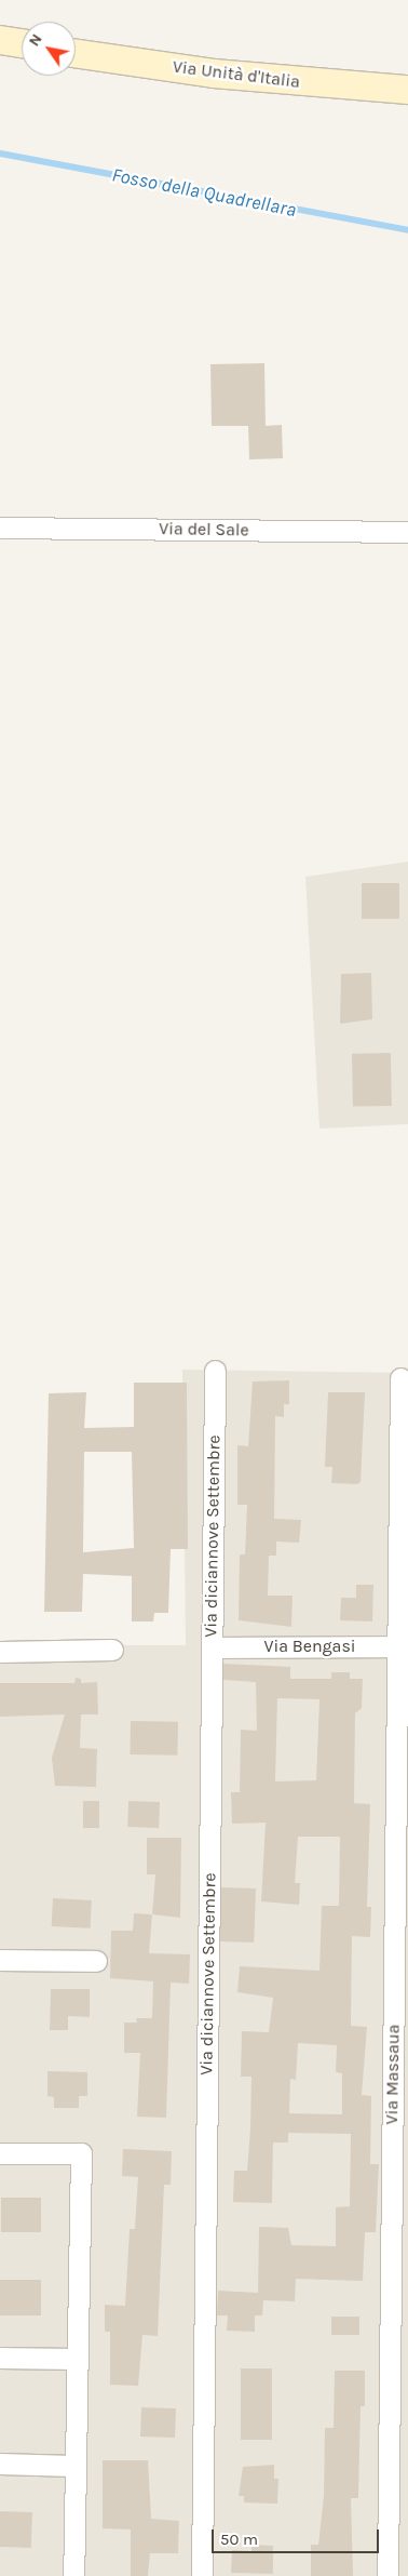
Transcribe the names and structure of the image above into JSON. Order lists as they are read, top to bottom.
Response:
{
  "streets": {
    "main road": ["Via Unità d'Italia"],
    "street": [
      "Via del Sale",
      "Via diciannove Settembre",
      "Via Bengasi",
      "Via Massaua"
    ]
  },
  "crossings": [
    ["Via diciannove Settembre", "Via Bengasi"],
    ["Via Bengasi", "Via Massaua"]
  ],
  "water": ["Fosso della Quadrellara"],
  "scale_bar": "50 m",
  "north": "top left"
}
